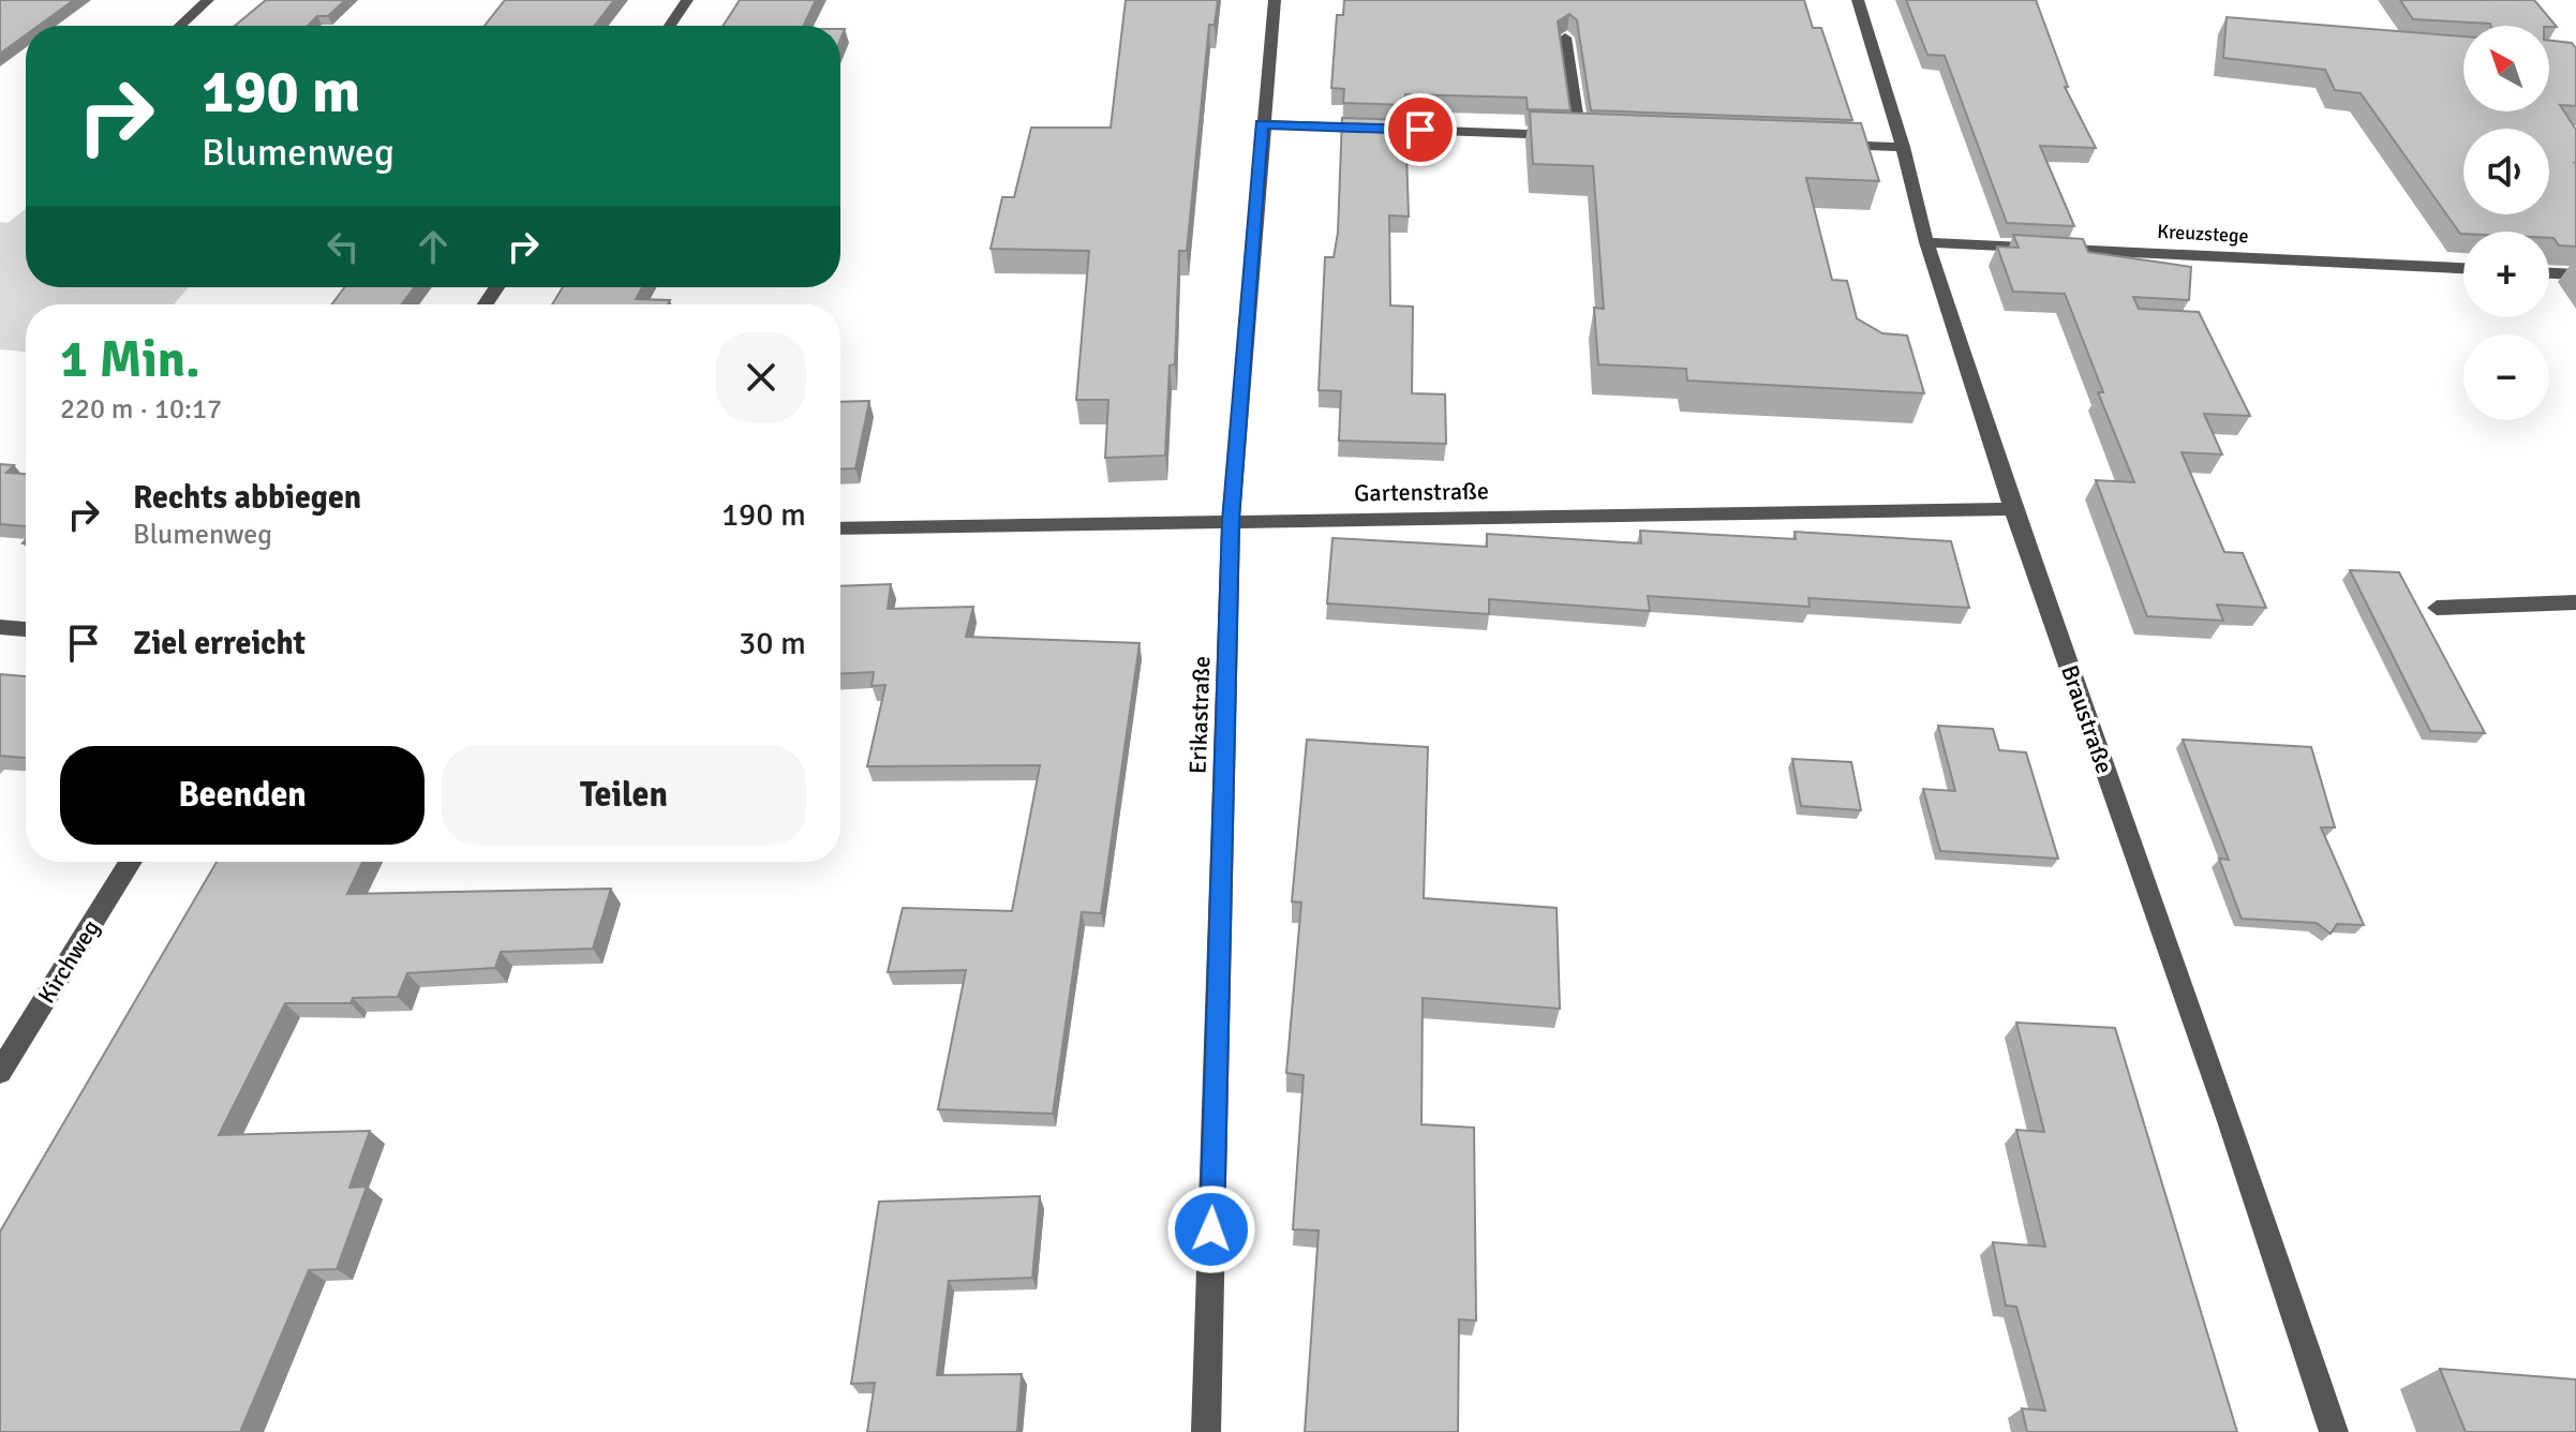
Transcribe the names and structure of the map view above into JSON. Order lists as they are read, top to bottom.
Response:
{
  "streets": {
    "street": [
      "Kreuzstege",
      "Gartenstraße",
      "Erikastraße",
      "Braustraße",
      "Kirchweg"
    ]
  },
  "crossings": [
    ["Kreuzstege", "Braustraße"],
    ["Gartenstraße", "Erikastraße"],
    ["Gartenstraße", "Braustraße"]
  ],
  "north": "top left",
  "page": {
    "map_buttons": ["+", "−"],
    "turn": ["190 m", "Blumenweg"],
    "heading": ["1 Min.", "220 m · 10:17"],
    "list": [
      {
        "name": "Rechts abbiegen",
        "note": "Blumenweg",
        "value": "190 m"
      },
      {
        "name": "Ziel erreicht",
        "value": "30 m"
      }
    ],
    "buttons": ["Beenden", "Teilen"]
  }
}
